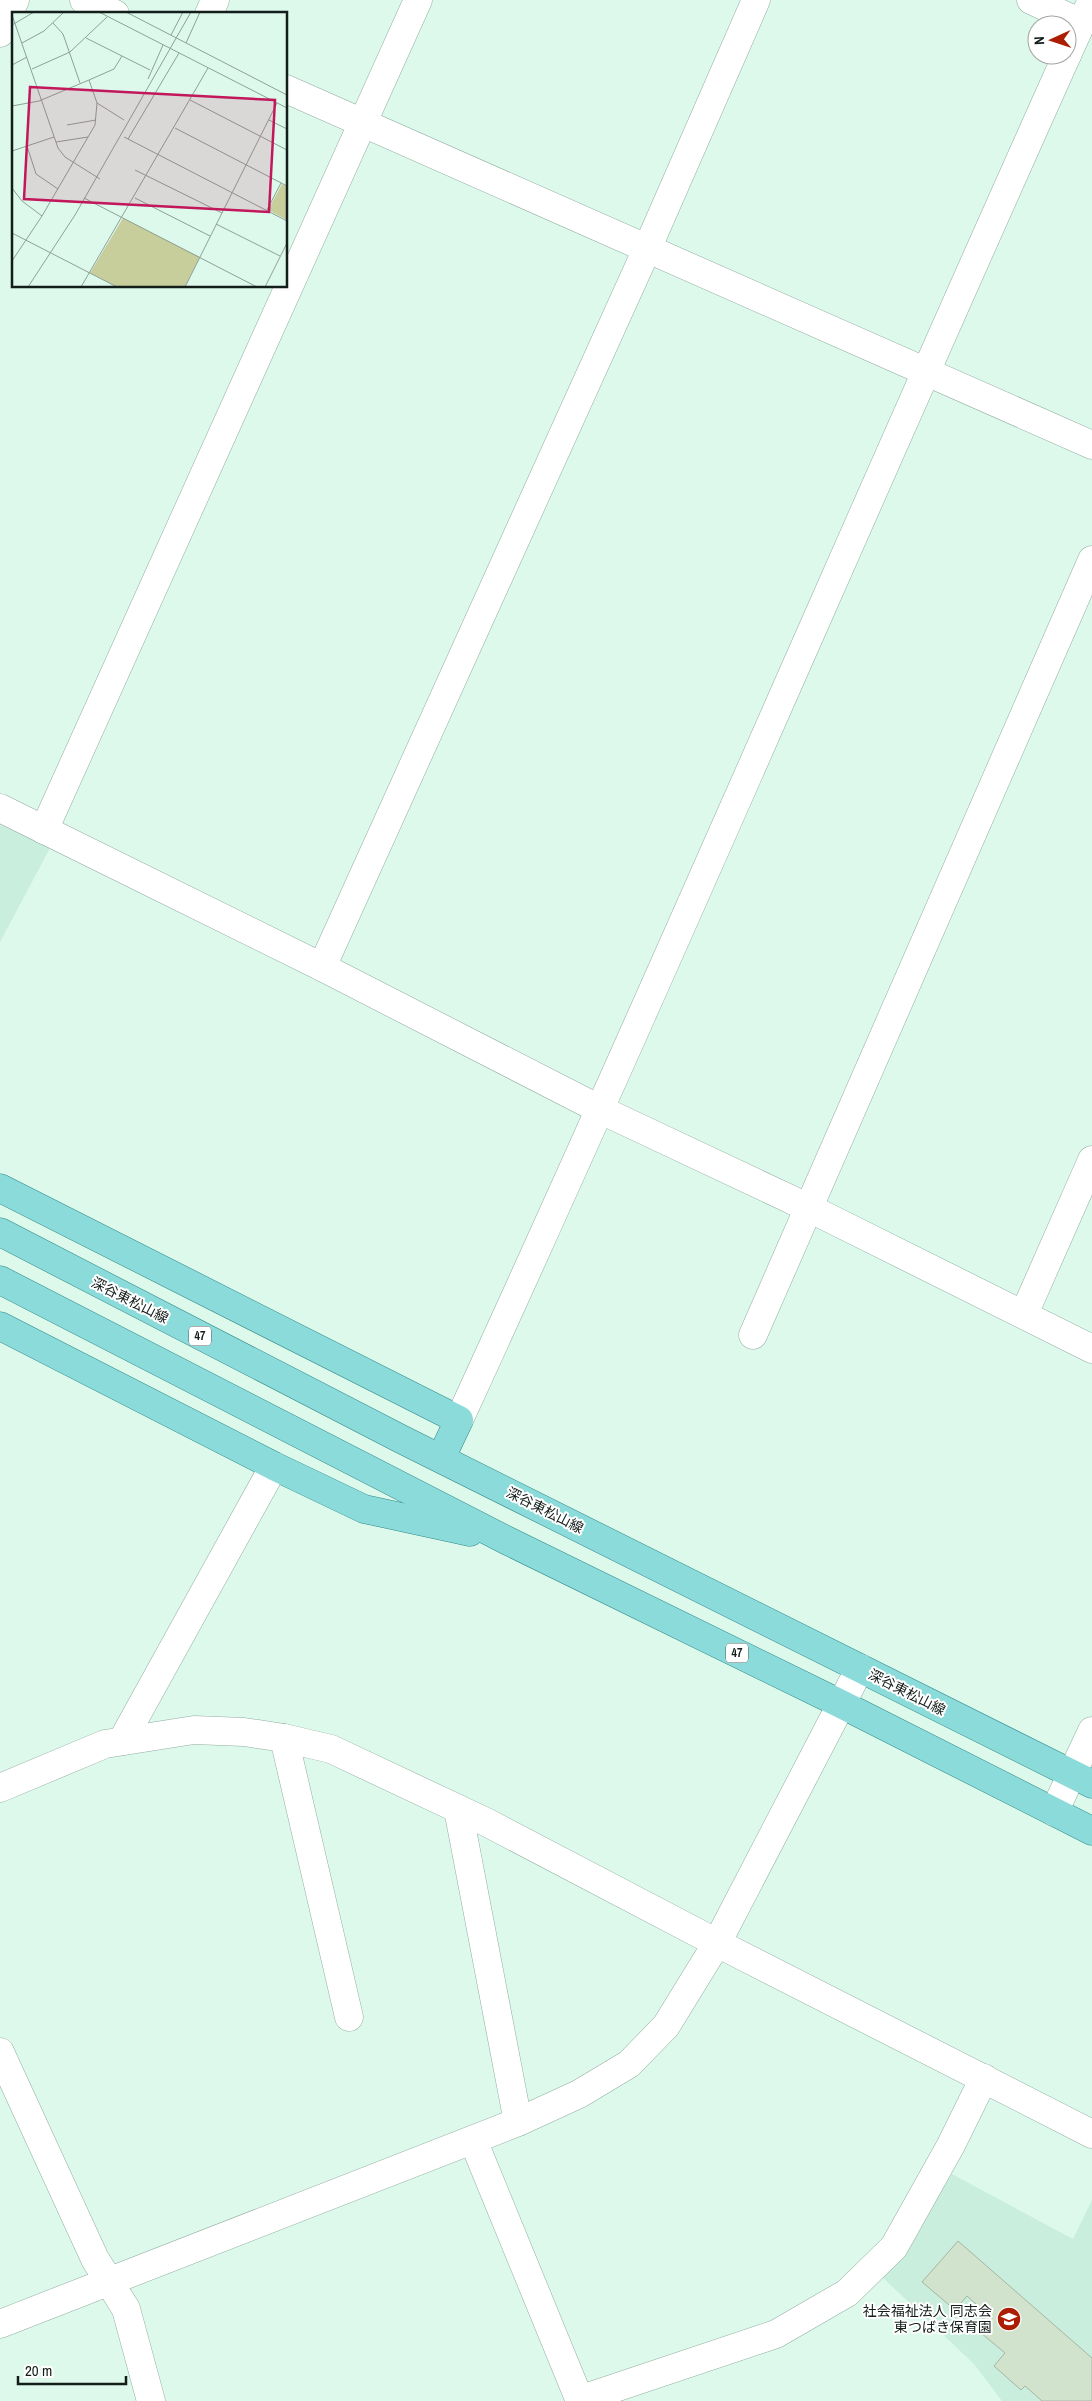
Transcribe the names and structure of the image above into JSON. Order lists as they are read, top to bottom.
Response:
{
  "streets": {
    "main road": ["深谷東松山線", "47"]
  },
  "places": {
    "school or university": ["社会福祉法人 同志会 東つばき保育園"]
  },
  "scale_bar": "20 m",
  "north": "left"
}
